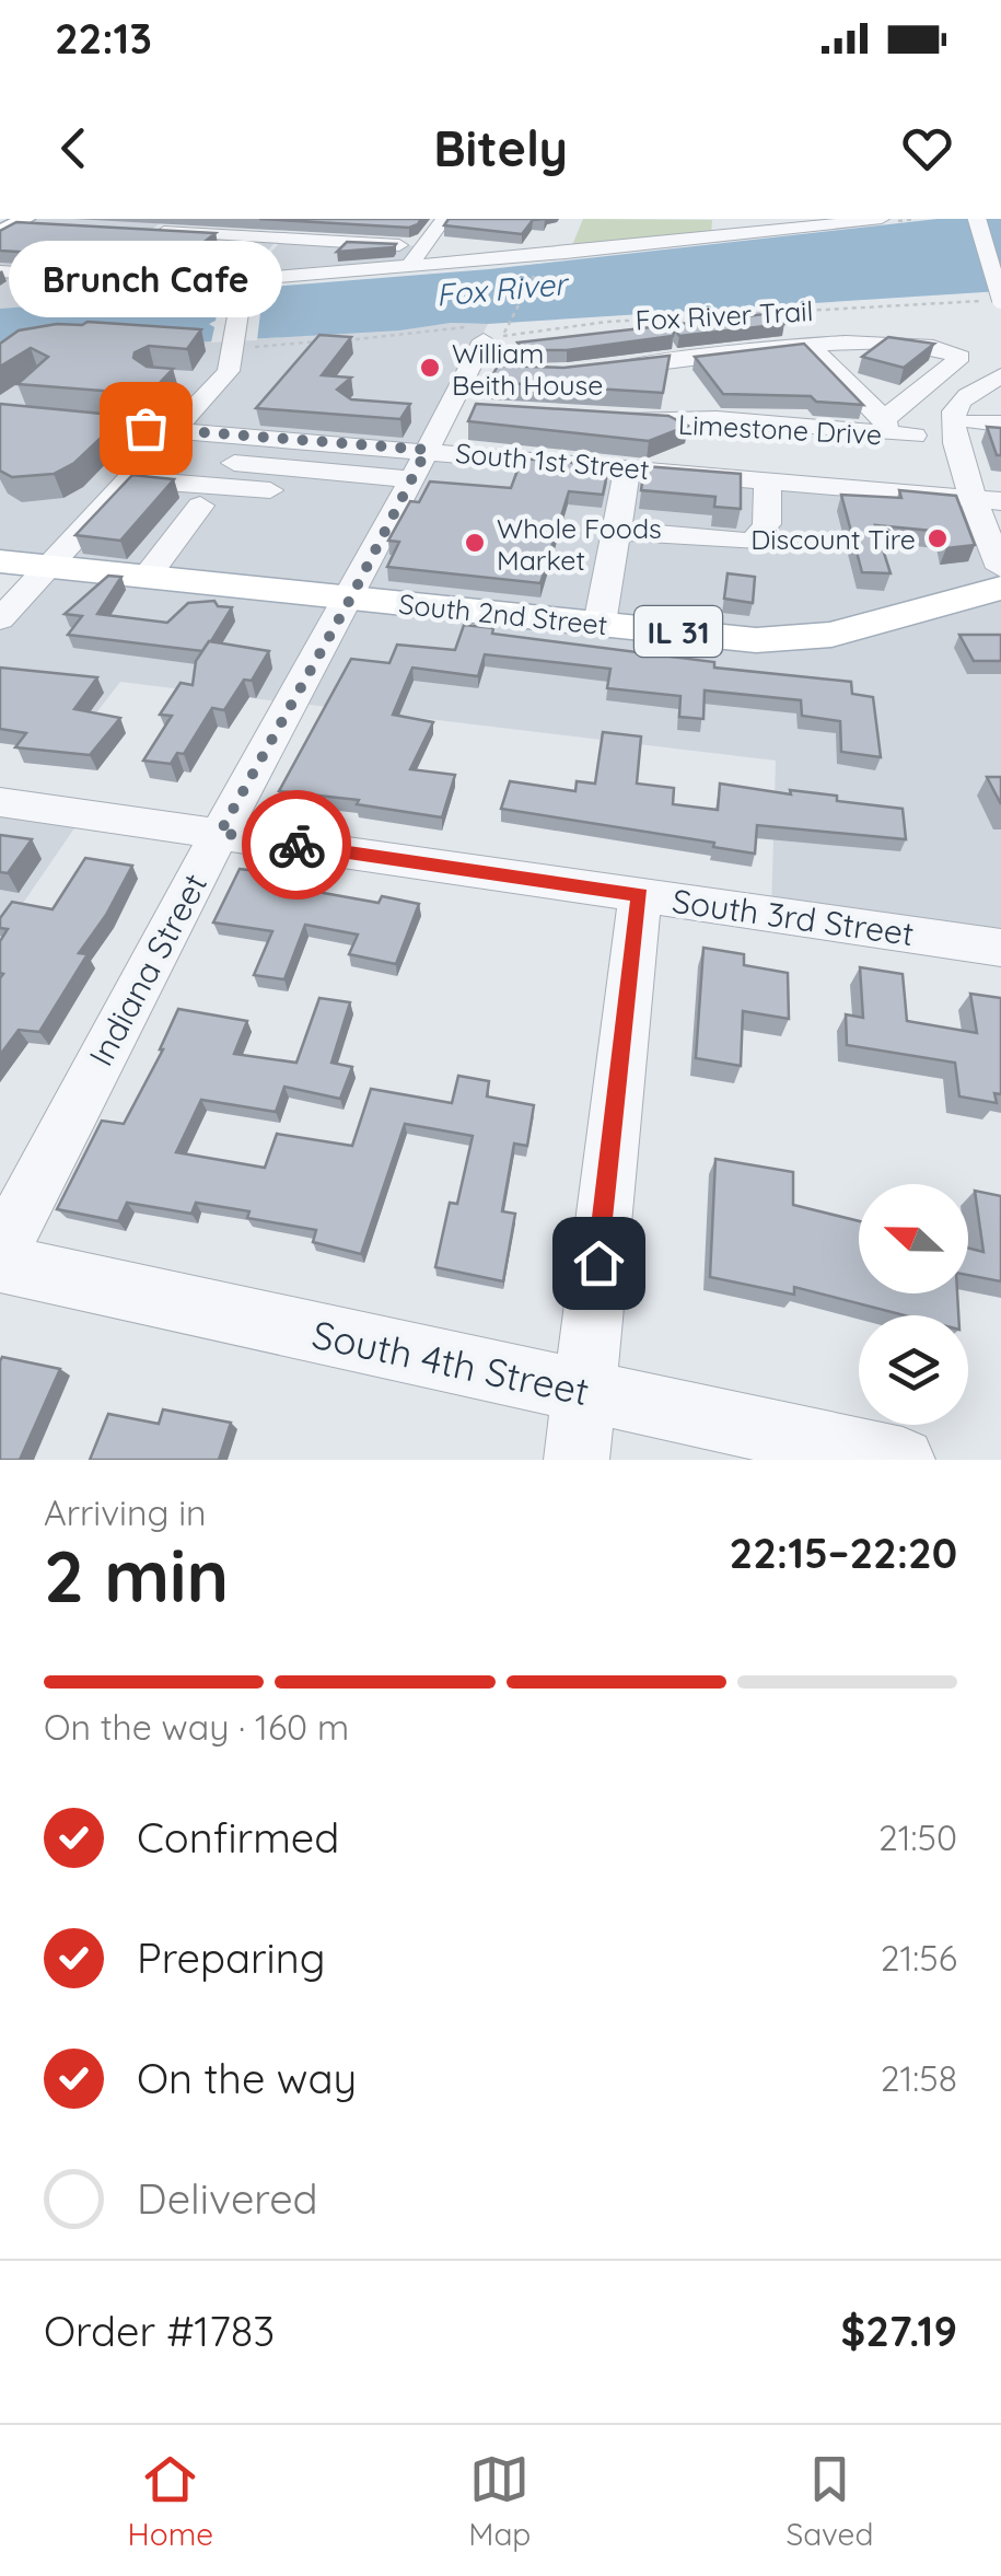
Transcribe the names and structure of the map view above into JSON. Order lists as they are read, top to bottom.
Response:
{
  "streets": {
    "main road": ["South 2nd Street", "IL 31"],
    "street": [
      "Limestone Drive",
      "South 1st Street",
      "South 3rd Street",
      "Indiana Street",
      "South 4th Street"
    ],
    "path": ["Fox River Trail"]
  },
  "crossings": [
    ["Fox River Trail", "Indiana Street"],
    ["South 1st Street", "Indiana Street"],
    ["South 2nd Street", "Indiana Street"],
    ["South 3rd Street", "Indiana Street"]
  ],
  "water": ["Fox River"],
  "places": [
    "William Beith House",
    "Brunch Cafe",
    "Discount Tire",
    "Whole Foods Market"
  ],
  "north": "left",
  "page": {
    "status": "22:13",
    "header": "Bitely",
    "bubble": "Brunch Cafe",
    "heading": ["2 min", "Arriving in", "22:15–22:20"],
    "panel": ["Order #1783", "$27.19"],
    "bar": "On the way · 160 m",
    "list": [
      ["Confirmed", "21:50"],
      ["Preparing", "21:56"],
      ["On the way", "21:58"],
      "Delivered"
    ],
    "tabs": ["Home", "Map", "Saved"]
  }
}
